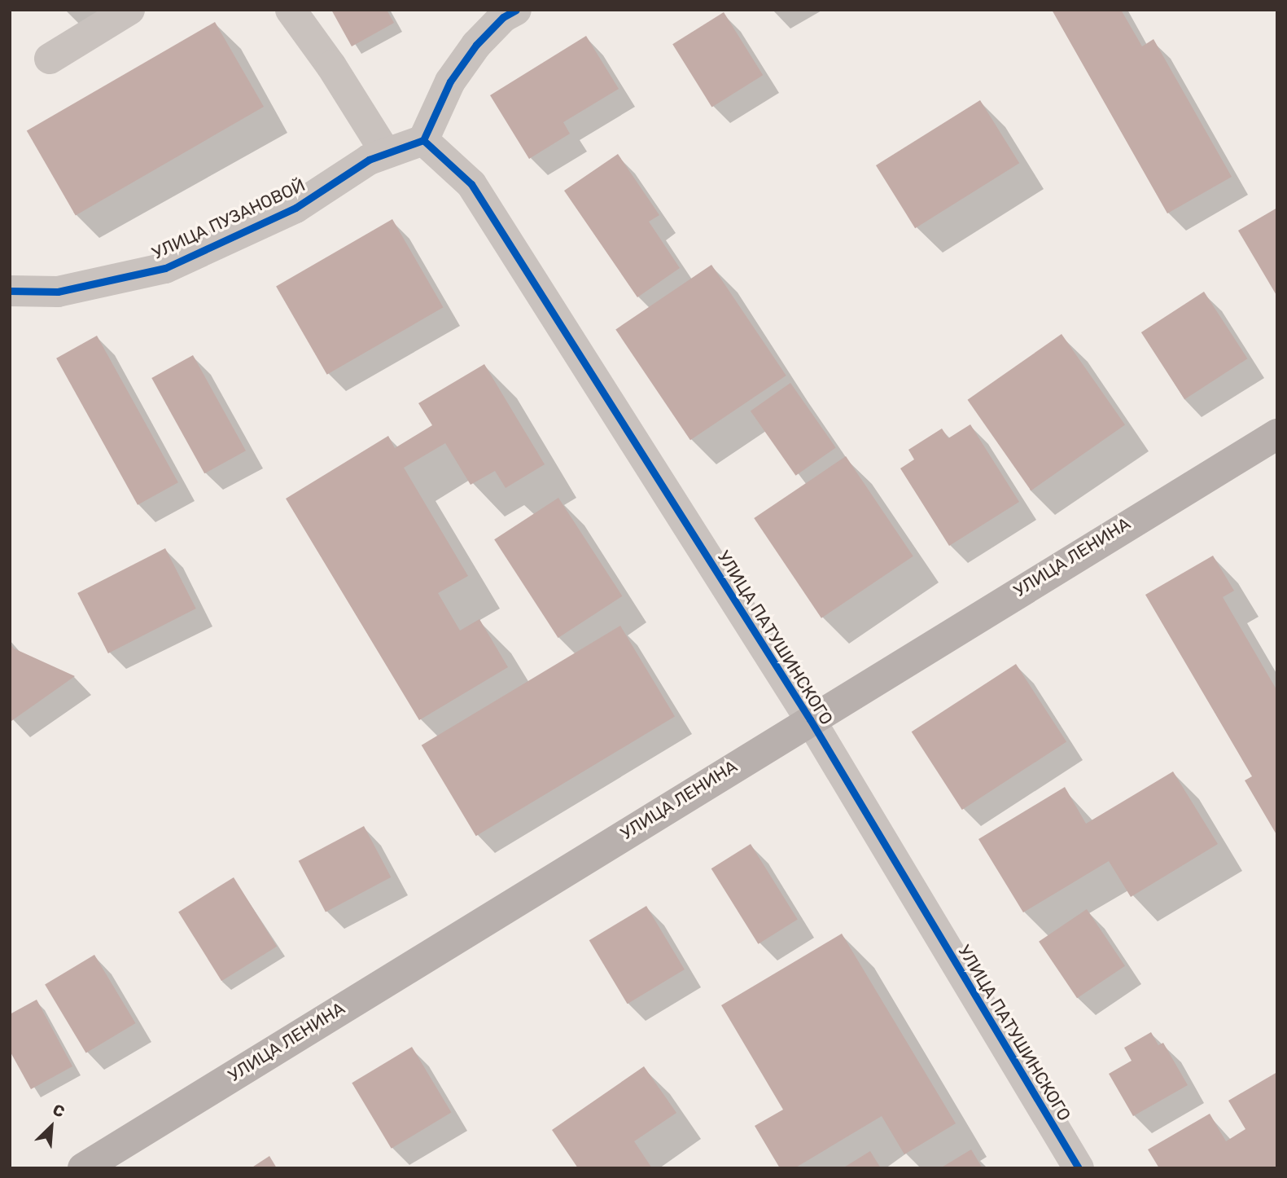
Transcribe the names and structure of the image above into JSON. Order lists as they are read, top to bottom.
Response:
{
  "streets": {
    "main road": ["УЛИЦА ЛЕНИНА"],
    "street": ["УЛИЦА ПУЗАНОВОЙ", "УЛИЦА ПАТУШИНСКОГО"]
  },
  "crossings": [
    ["УЛИЦА ПУЗАНОВОЙ", "УЛИЦА ПАТУШИНСКОГО"],
    ["УЛИЦА ЛЕНИНА", "УЛИЦА ПАТУШИНСКОГО"]
  ],
  "north": "top right"
}
